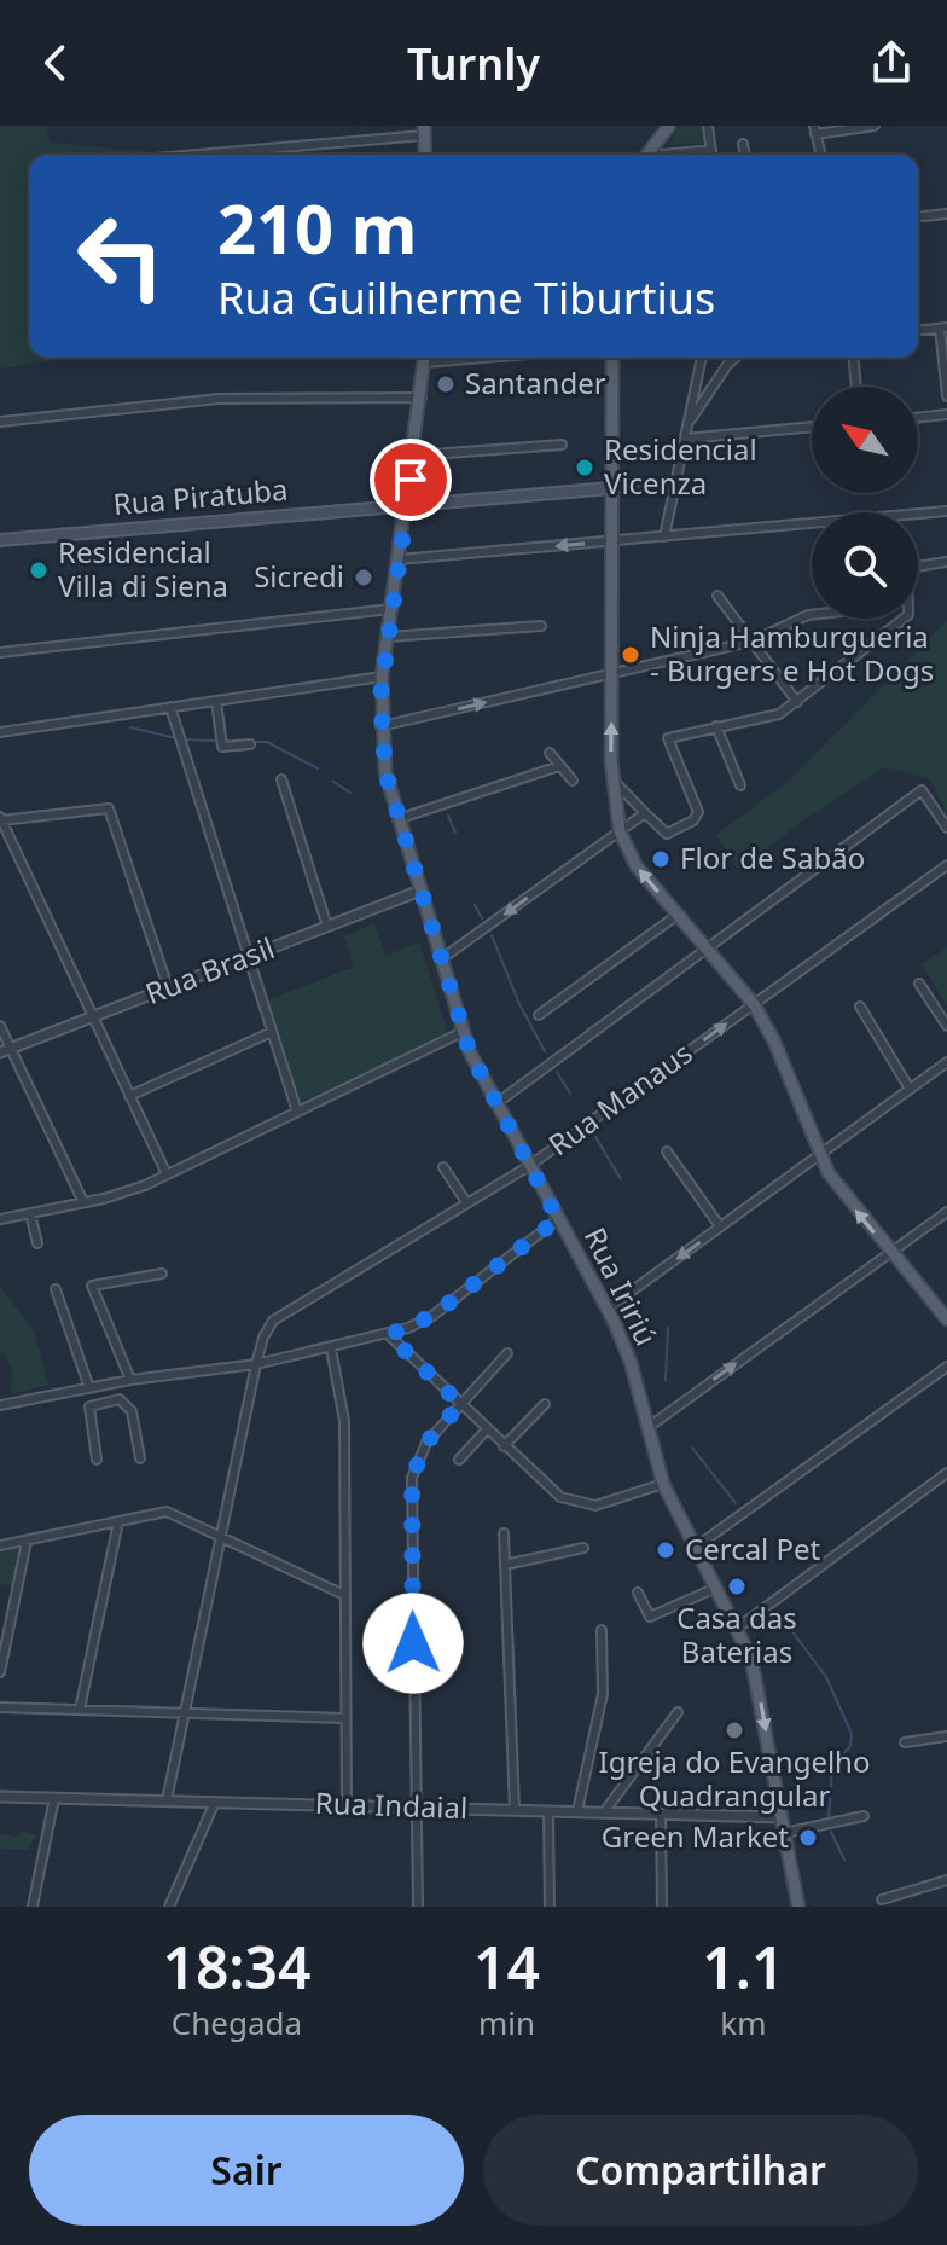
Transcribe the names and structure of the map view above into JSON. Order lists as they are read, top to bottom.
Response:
{
  "streets": {
    "main road": ["Rua Piratuba", "Rua Iririú"],
    "street": ["Rua Brasil", "Rua Manaus", "Rua Indaial"]
  },
  "crossings": [
    ["Rua Piratuba", "Rua Iririú"],
    ["Rua Brasil", "Rua Iririú"],
    ["Rua Manaus", "Rua Iririú"],
    ["Rua Manaus", "Rua Indaial"],
    ["Rua Iririú", "Rua Indaial"]
  ],
  "places": [
    "Santander",
    "Residencial Vicenza",
    "Residencial Villa di Siena",
    "Sicredi",
    "Ninja Hamburgueria - Burgers e Hot Dogs",
    "Flor de Sabão",
    "Cercal Pet",
    "Casa das Baterias",
    "Igreja do Evangelho Quadrangular",
    "Green Market"
  ],
  "north": "top left",
  "page": {
    "header": "Turnly",
    "turn": ["210 m", "Rua Guilherme Tiburtius"],
    "eta": [
      "18:34",
      "Chegada",
      "14",
      "min",
      "1.1",
      "km"
    ],
    "buttons": ["Sair", "Compartilhar"]
  }
}
